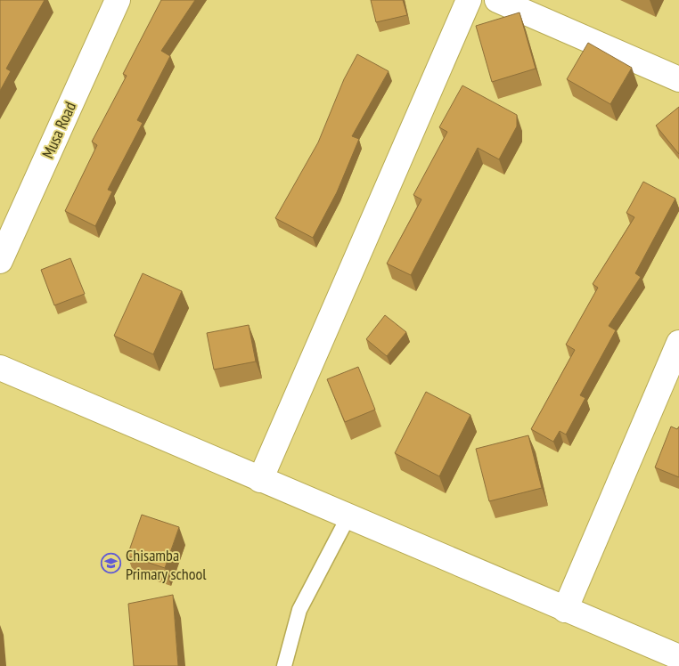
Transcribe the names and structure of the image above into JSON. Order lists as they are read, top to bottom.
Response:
{
  "streets": {
    "street": ["Musa Road"]
  },
  "places": {
    "school or university": ["Chisamba Primary school"]
  }
}
